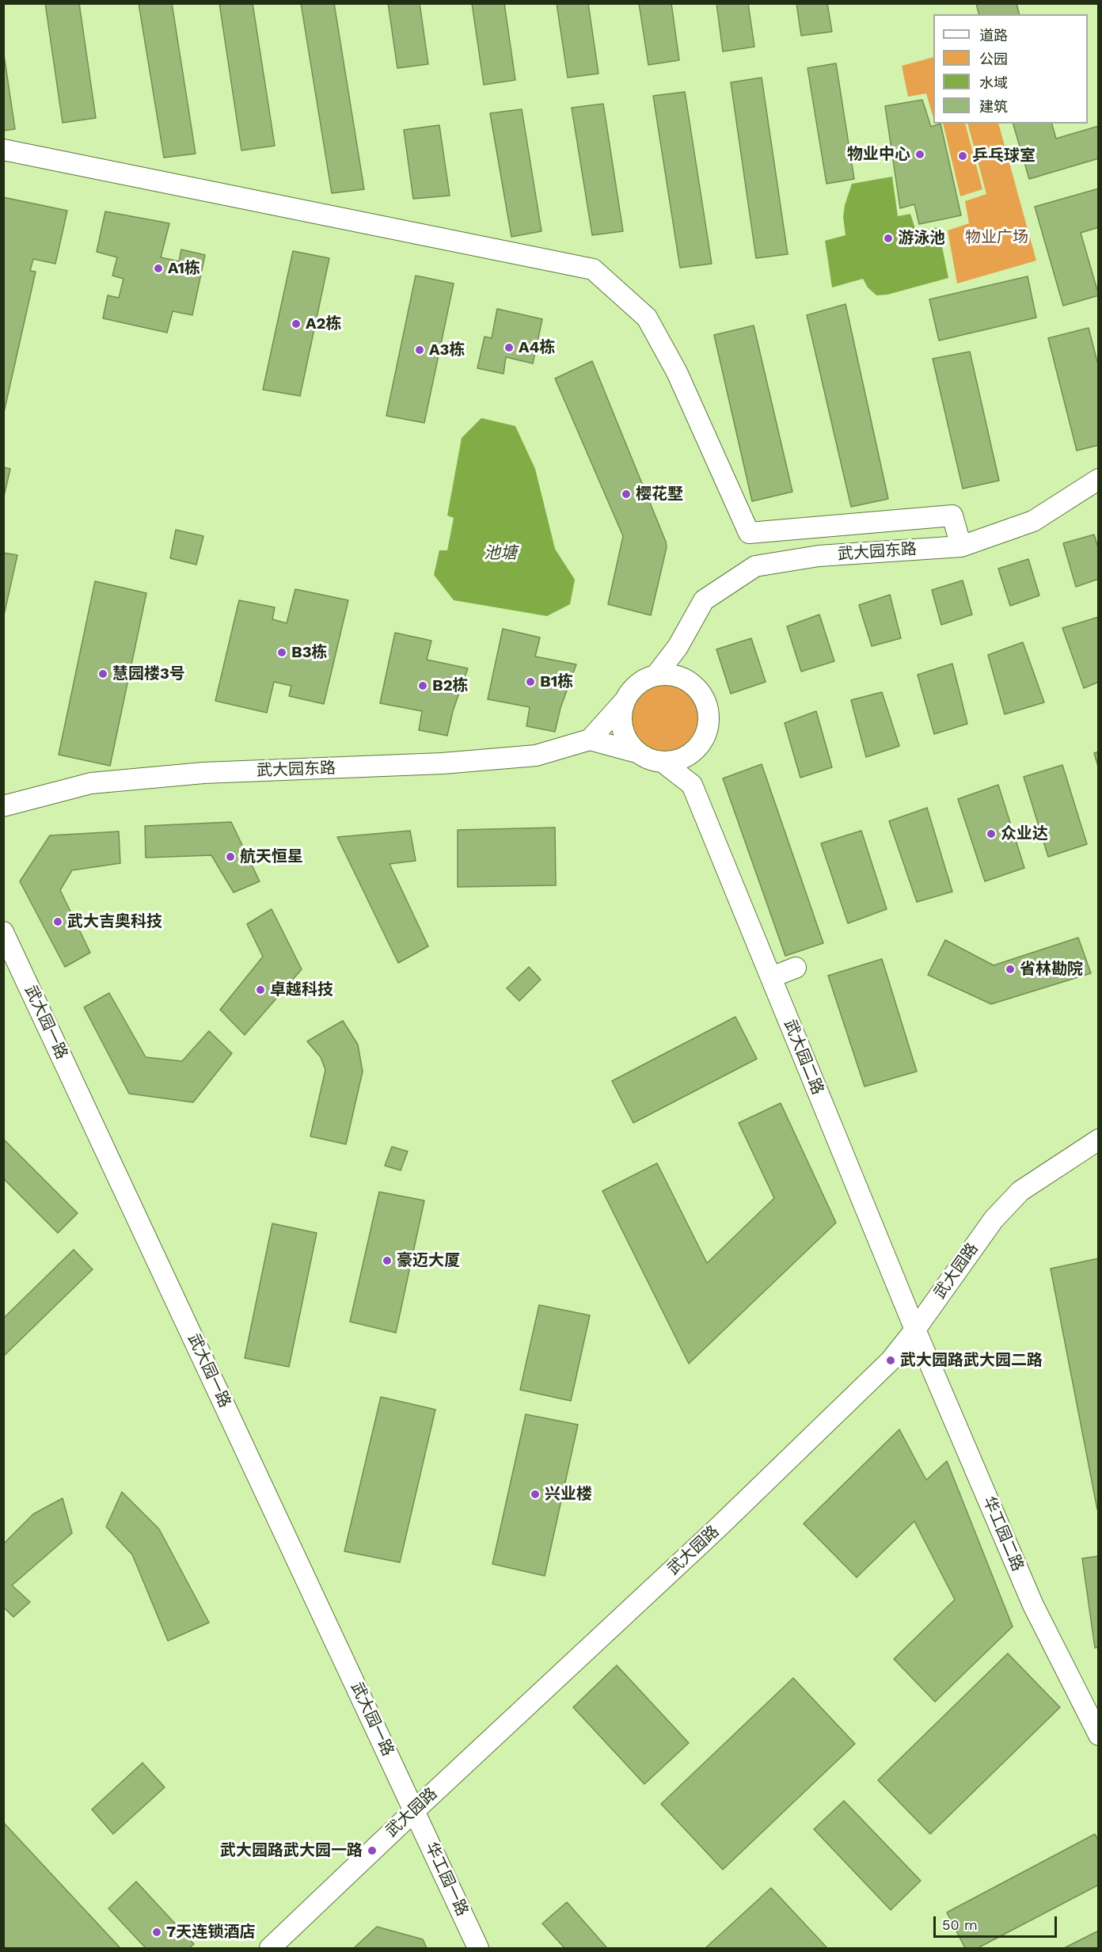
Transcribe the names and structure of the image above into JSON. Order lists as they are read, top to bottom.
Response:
{
  "streets": {
    "street": [
      "武大园东路",
      "武大园一路",
      "武大园二路",
      "武大园路",
      "华工园二路",
      "华工园一路"
    ]
  },
  "crossings": [
    ["武大园一路", "武大园路"],
    ["武大园一路", "华工园一路"],
    ["武大园二路", "武大园路"],
    ["武大园二路", "华工园二路"],
    ["武大园路", "华工园二路"],
    ["武大园路", "华工园一路"]
  ],
  "water": ["池塘"],
  "parks": ["物业广场"],
  "places": [
    "物业中心",
    "乒乓球室",
    "游泳池",
    "A1栋",
    "A2栋",
    "A4栋",
    "A3栋",
    "樱花墅",
    "B3栋",
    "慧园楼3号",
    "B1栋",
    "B2栋",
    "众业达",
    "航天恒星",
    "武大吉奥科技",
    "省林勘院",
    "卓越科技",
    "豪迈大厦",
    "武大园路武大园二路",
    "兴业楼",
    "武大园路武大园一路",
    "7天连锁酒店"
  ],
  "legend": [
    "道路",
    "公园",
    "水域",
    "建筑"
  ],
  "scale_bar": "50 m"
}
